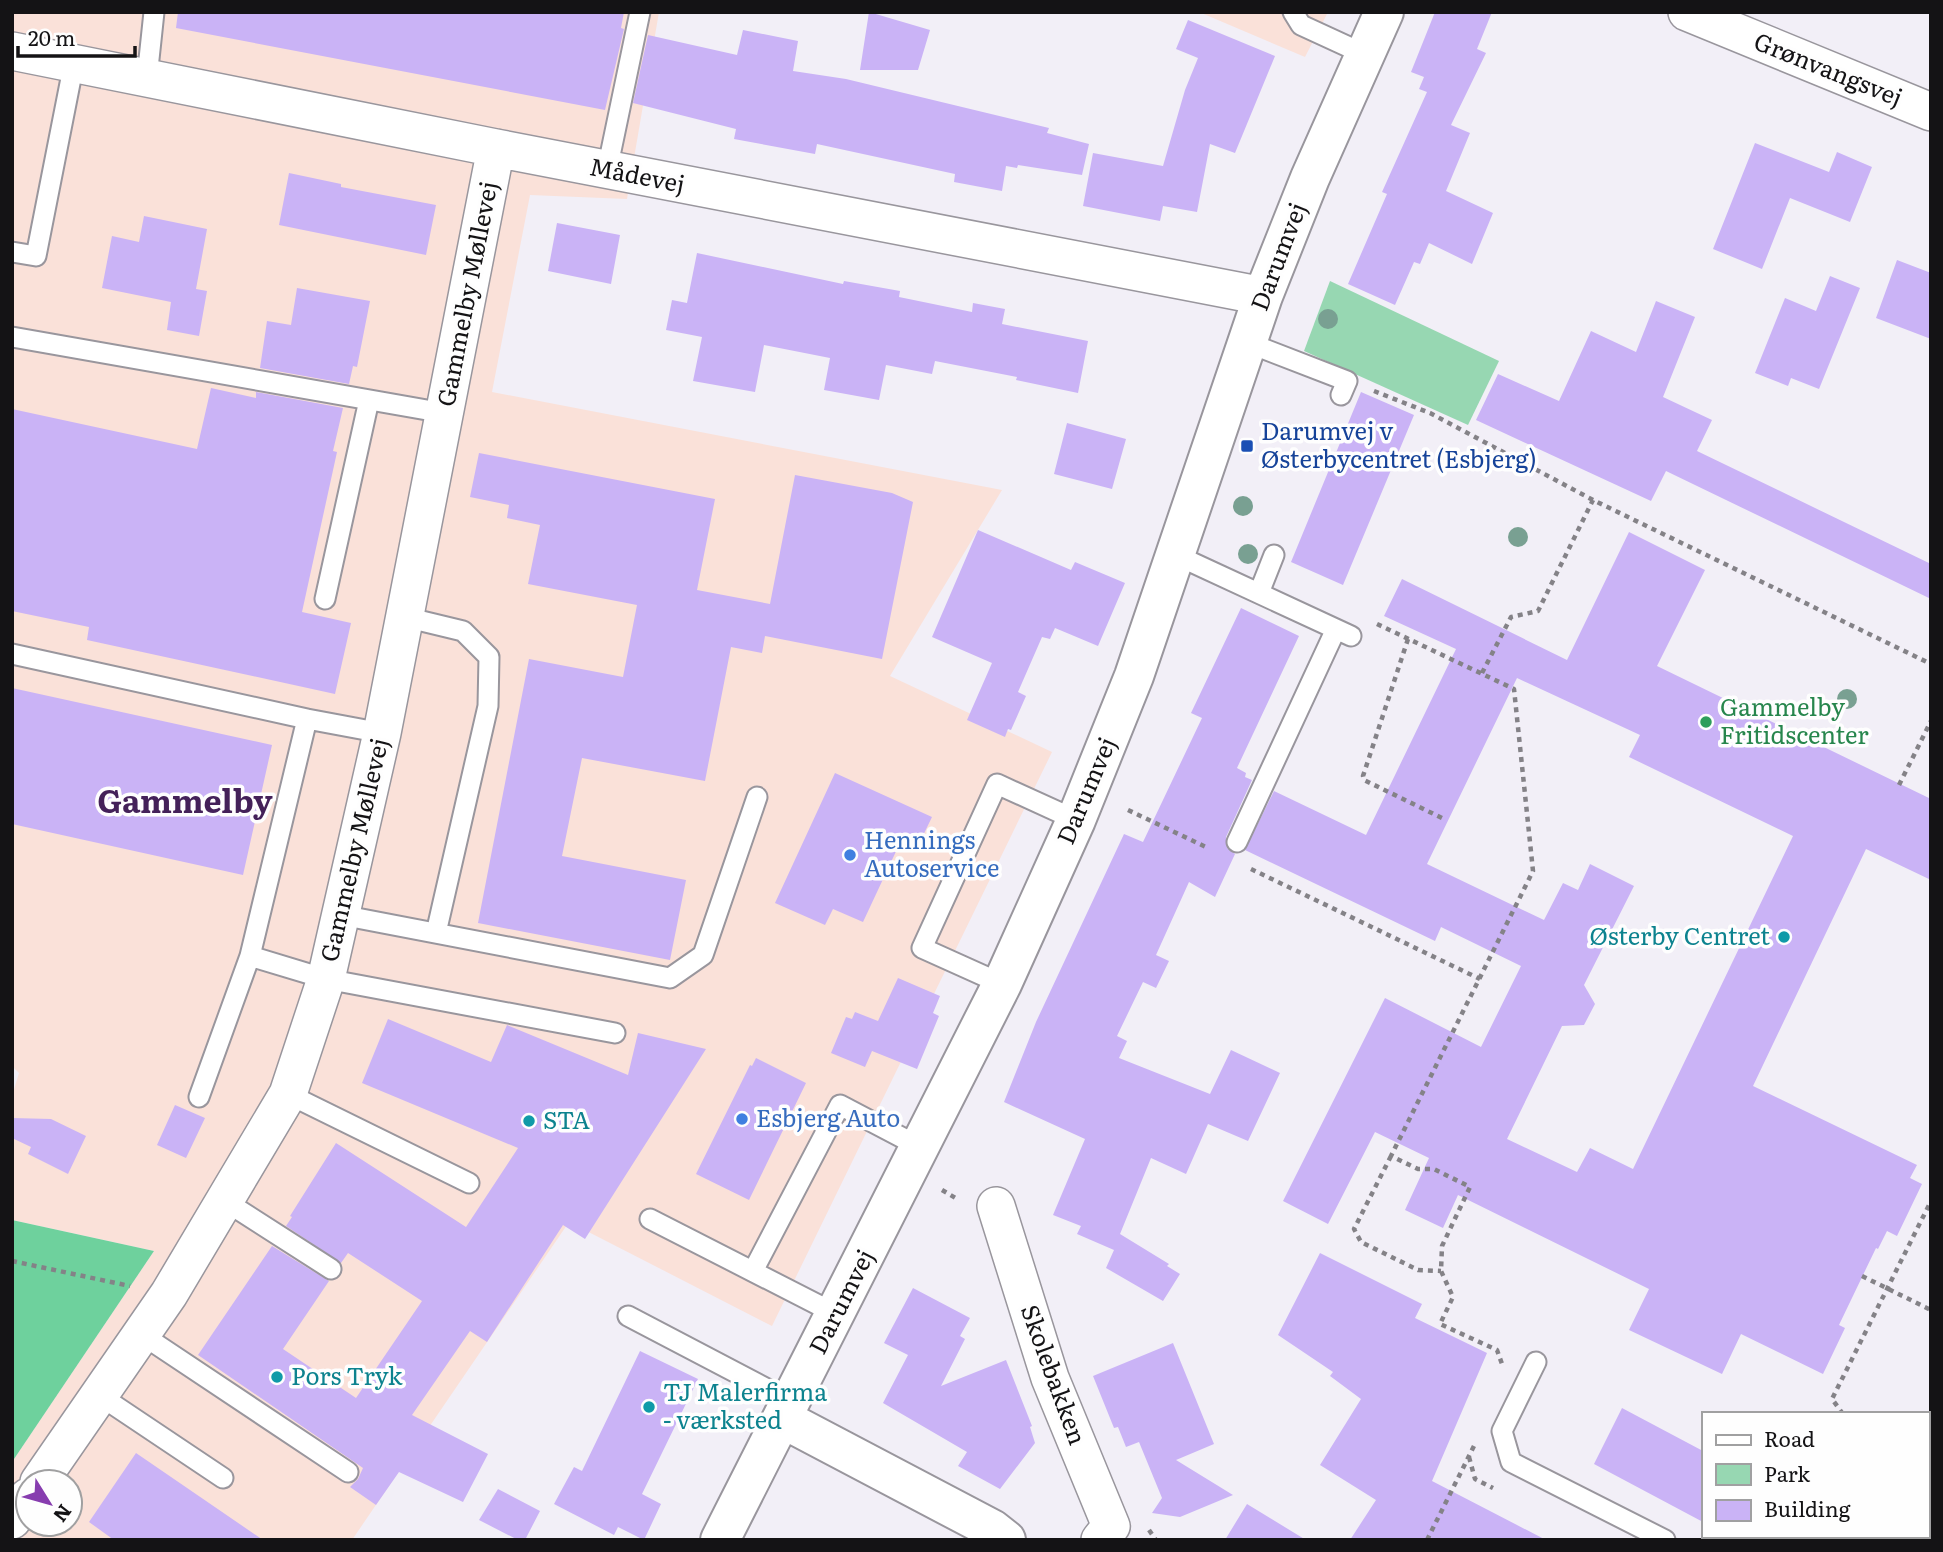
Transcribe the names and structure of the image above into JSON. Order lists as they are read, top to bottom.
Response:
{
  "streets": {
    "street": [
      "Grønvangsvej",
      "Mådevej",
      "Darumvej",
      "Gammelby Møllevej",
      "Skolebakken"
    ]
  },
  "crossings": [
    ["Mådevej", "Darumvej"],
    ["Mådevej", "Gammelby Møllevej"]
  ],
  "districts": ["Gammelby"],
  "places": {
    "transit": ["Darumvej v Østerbycentret (Esbjerg)"],
    "other": [
      "Gammelby Fritidscenter",
      "Hennings Autoservice",
      "Østerby Centret",
      "Esbjerg Auto",
      "STA",
      "Pors Tryk",
      "TJ Malerfirma - værksted"
    ]
  },
  "legend": ["Road", "Park", "Building"],
  "scale_bar": "20 m",
  "north": "bottom right"
}
